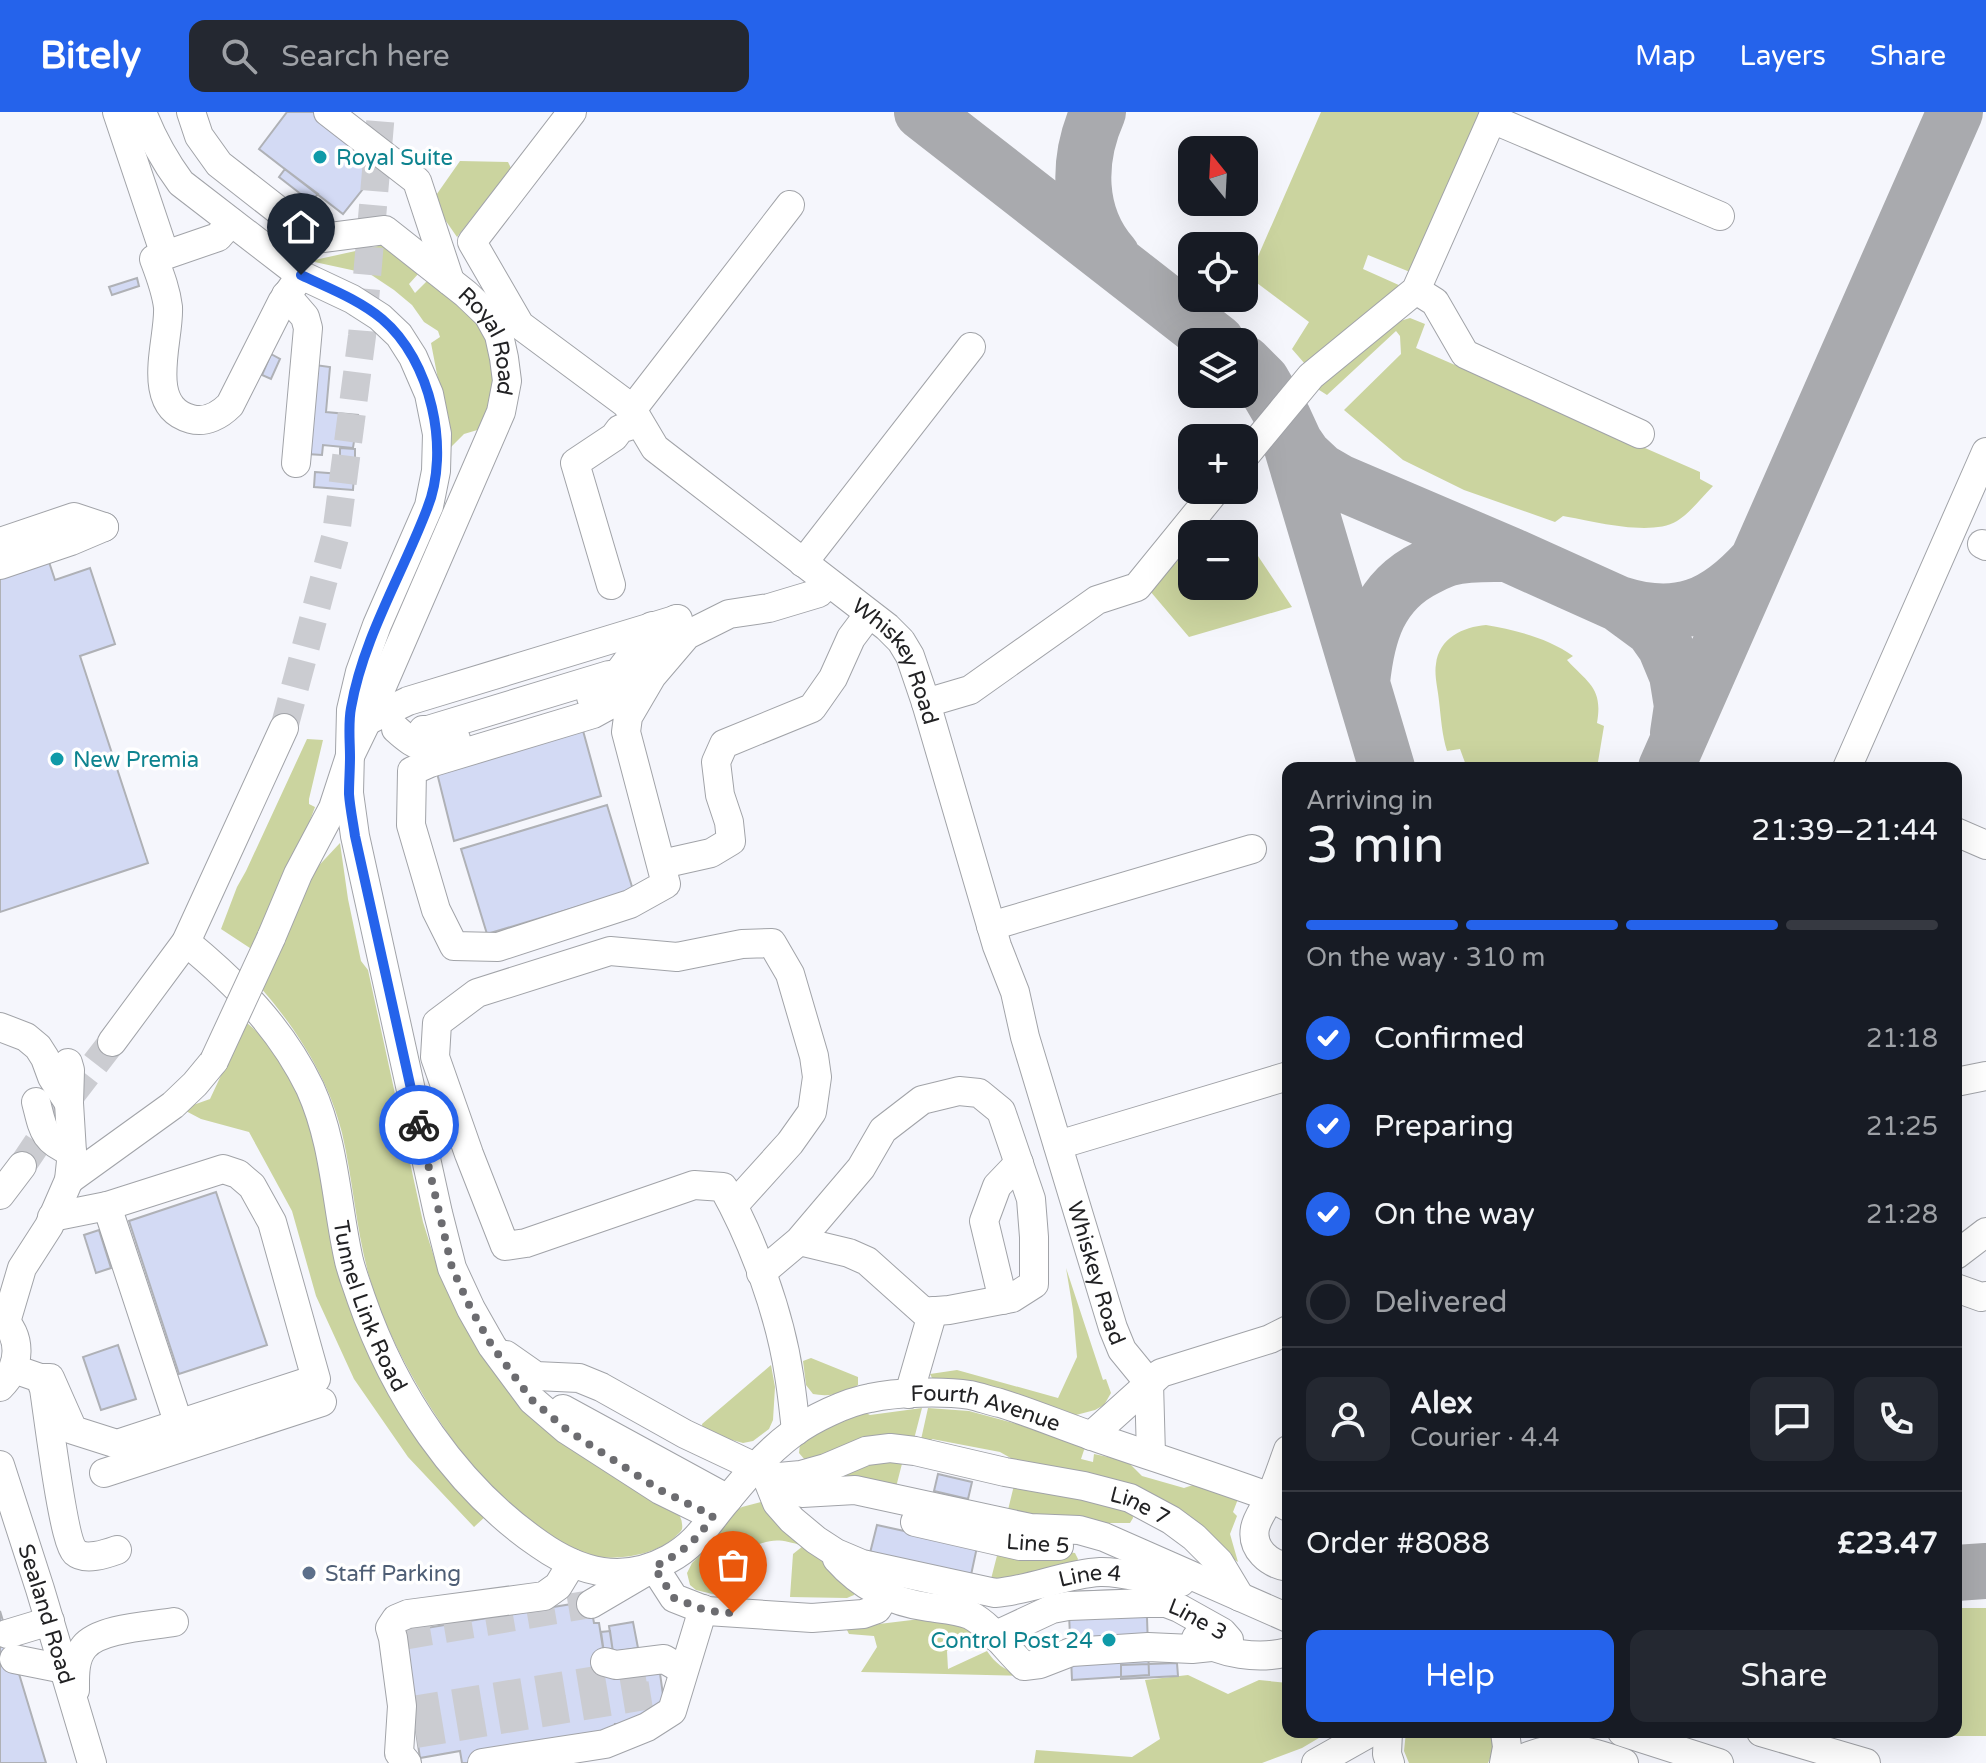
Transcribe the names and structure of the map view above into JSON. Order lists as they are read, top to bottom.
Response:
{
  "streets": {
    "street": [
      "Royal Road",
      "Whiskey Road",
      "Tunnel Link Road",
      "Fourth Avenue",
      "Line 7",
      "Line 5",
      "Line 4",
      "Sealand Road",
      "Line 3"
    ]
  },
  "crossings": [
    ["Tunnel Link Road", "Fourth Avenue"],
    ["Fourth Avenue", "Line 7"],
    ["Fourth Avenue", "Line 5"],
    ["Line 7", "Line 5"],
    ["Line 5", "Line 4"]
  ],
  "places": [
    "Royal Suite",
    "New Premia",
    "Staff Parking",
    "Control Post 24"
  ],
  "north": "top",
  "page": {
    "header": "Bitely",
    "search": "Search here",
    "nav": ["Map", "Layers", "Share"],
    "map_buttons": ["+", "−"],
    "heading": ["3 min", "Arriving in", "21:39–21:44"],
    "panel": [
      "Alex",
      "Courier · 4.4",
      "Order #8088",
      "£23.47"
    ],
    "bar": "On the way · 310 m",
    "list": [
      ["Confirmed", "21:18"],
      ["Preparing", "21:25"],
      ["On the way", "21:28"],
      "Delivered"
    ],
    "buttons": ["Help", "Share"]
  }
}
